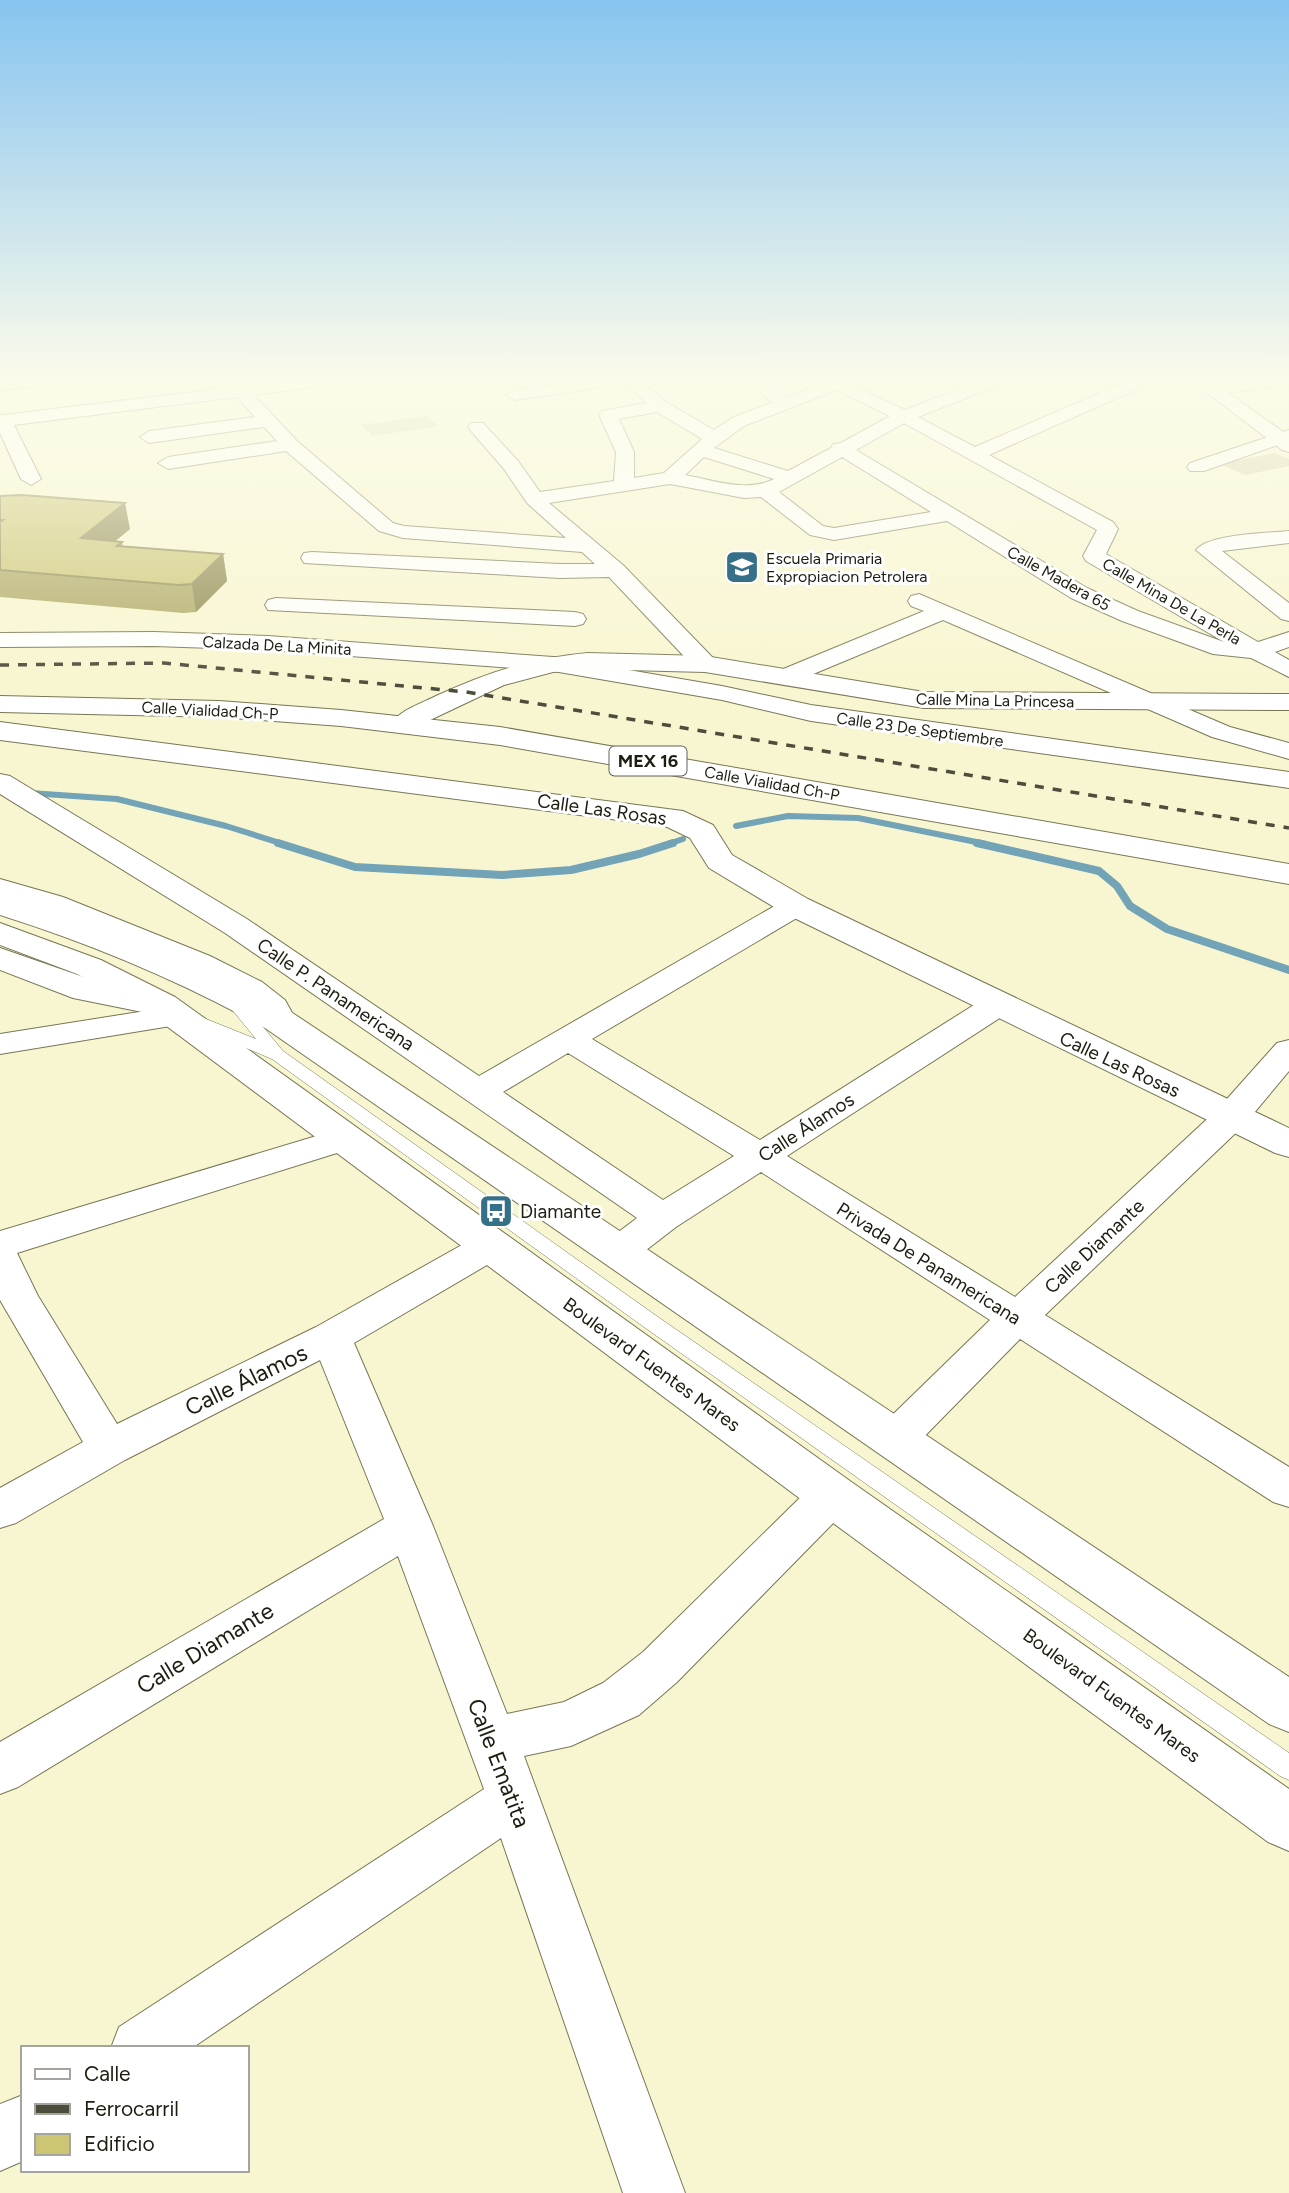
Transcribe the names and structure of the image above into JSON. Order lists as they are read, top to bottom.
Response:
{
  "streets": {
    "main road": [
      "Calzada De La Minita",
      "Calle Mina La Princesa",
      "Calle Vialidad Ch-P",
      "MEX 16",
      "Calle Las Rosas",
      "Boulevard Fuentes Mares"
    ],
    "street": [
      "Calle Madera 65",
      "Calle Mina De La Perla",
      "Calle 23 De Septiembre",
      "Calle P. Panamericana",
      "Calle Álamos",
      "Calle Diamante",
      "Privada De Panamericana",
      "Calle Ematita"
    ]
  },
  "crossings": [
    ["Calle Madera 65", "Calle Mina De La Perla"],
    ["Calzada De La Minita", "Calle Mina La Princesa"],
    ["Calzada De La Minita", "Calle Vialidad Ch-P"],
    ["Calzada De La Minita", "Calle 23 De Septiembre"],
    ["Calle Las Rosas", "Calle Álamos"],
    ["Calle Las Rosas", "Calle Diamante"],
    ["Calle P. Panamericana", "Calle Álamos"],
    ["Calle Álamos", "Privada De Panamericana"],
    ["Calle Álamos", "Boulevard Fuentes Mares"],
    ["Calle Álamos", "Calle Ematita"],
    ["Calle Diamante", "Privada De Panamericana"],
    ["Calle Diamante", "Calle Ematita"]
  ],
  "places": {
    "school or university": ["Escuela Primaria Expropiacion Petrolera"],
    "bus stop": ["Diamante"]
  },
  "legend": ["Calle", "Ferrocarril", "Edificio"]
}
